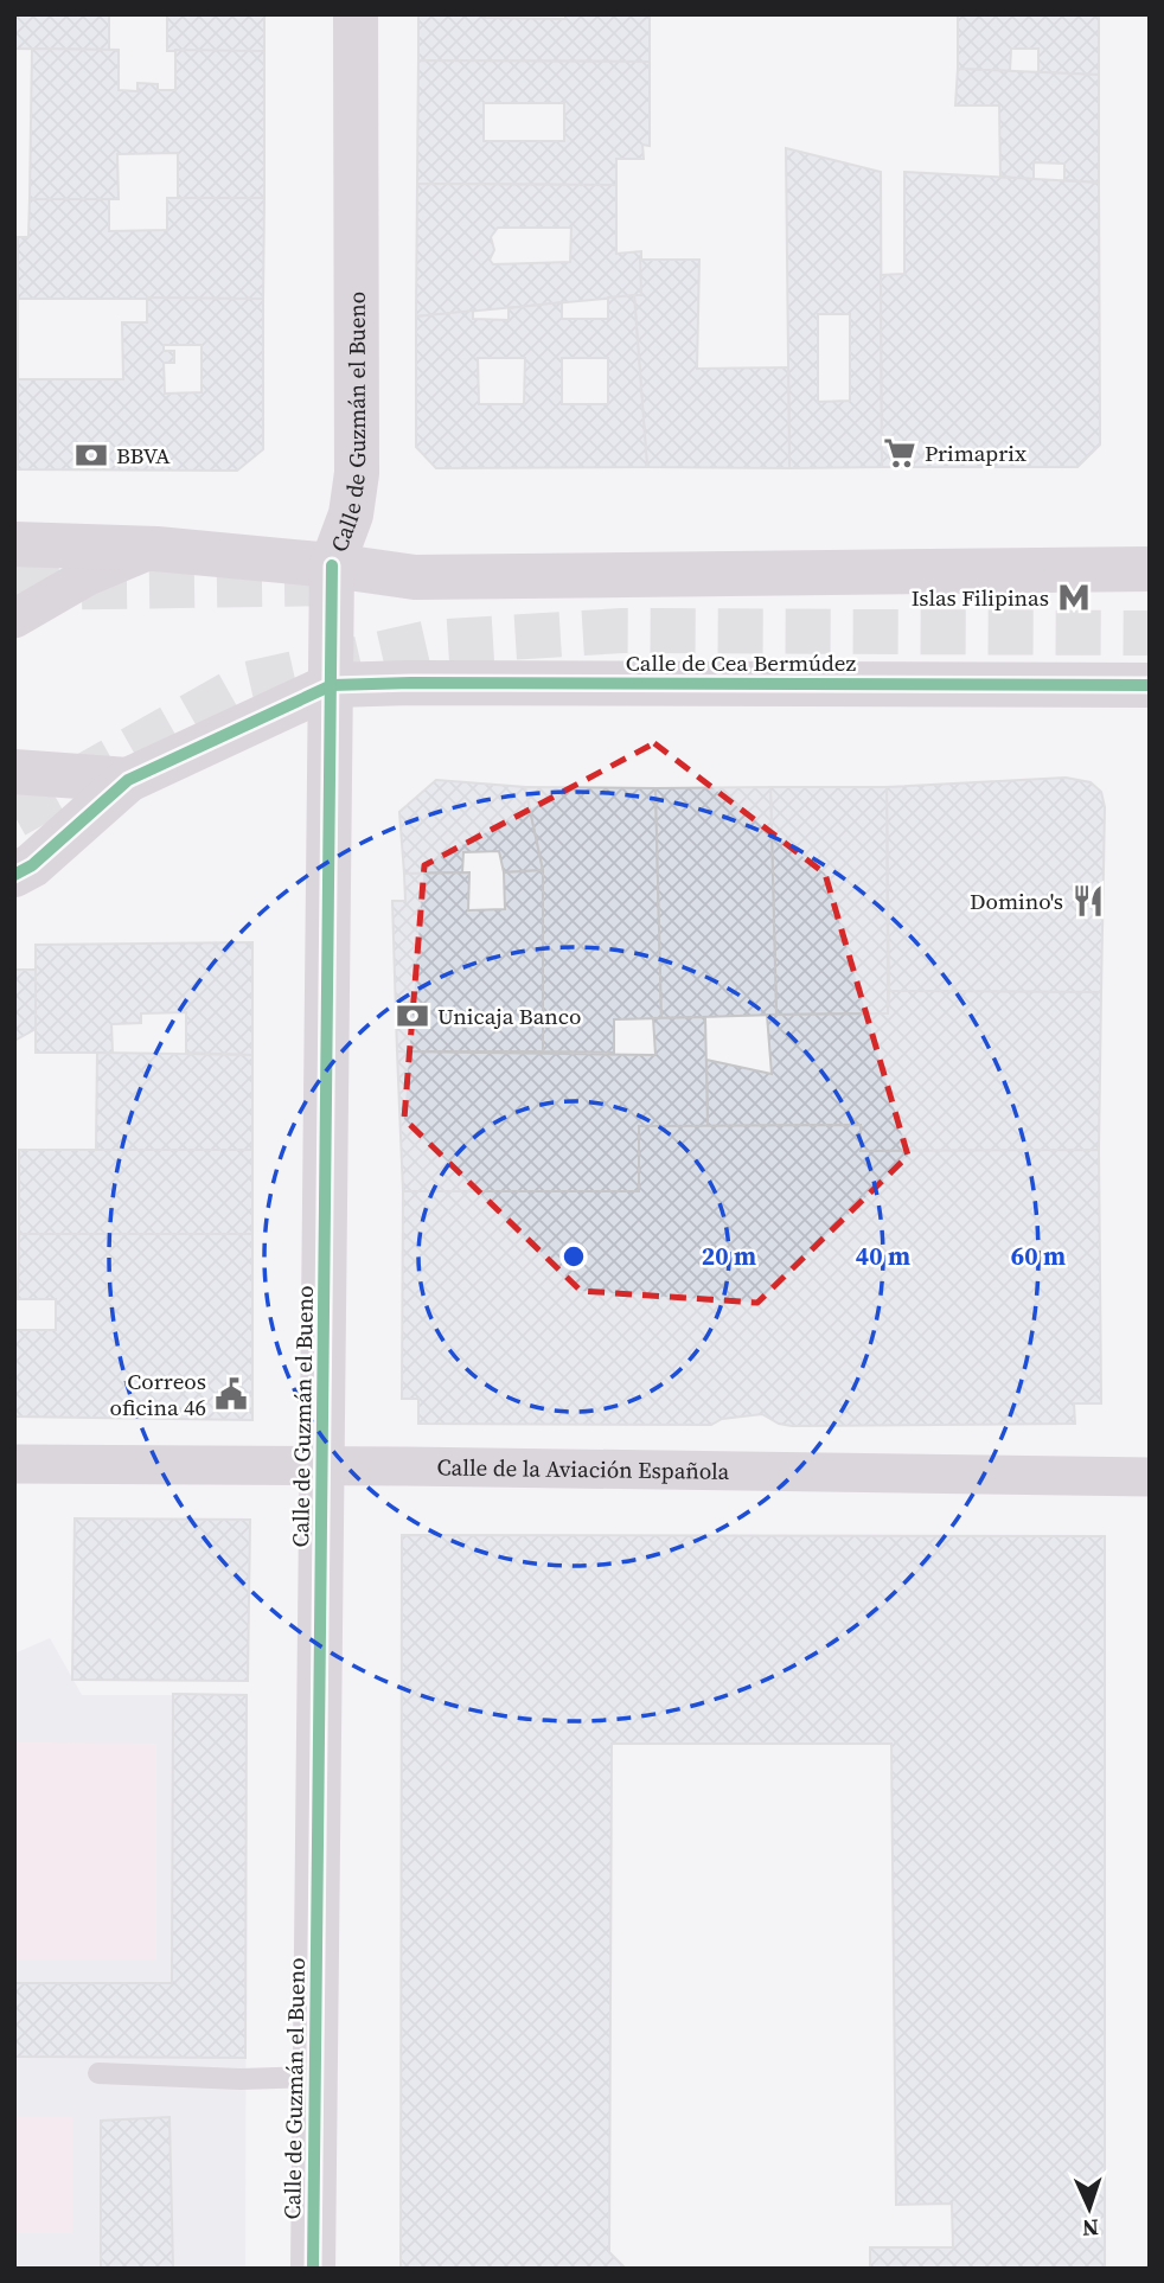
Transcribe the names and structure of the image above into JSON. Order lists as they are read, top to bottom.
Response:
{
  "streets": {
    "street": ["Calle de Guzmán el Bueno", "Calle de Cea Bermúdez", "Calle de la Aviación Española"]
  },
  "crossings": [
    ["Calle de Guzmán el Bueno", "Calle de Cea Bermúdez"],
    ["Calle de Guzmán el Bueno", "Calle de la Aviación Española"]
  ],
  "places": {
    "supermarket": ["Primaprix"],
    "bank": ["BBVA", "Unicaja Banco"],
    "metro station": ["Islas Filipinas"],
    "restaurant": ["Domino's"],
    "public building": ["Correos oficina 46"]
  },
  "north": "bottom",
  "rings": ["20 m", "40 m", "60 m"]
}
